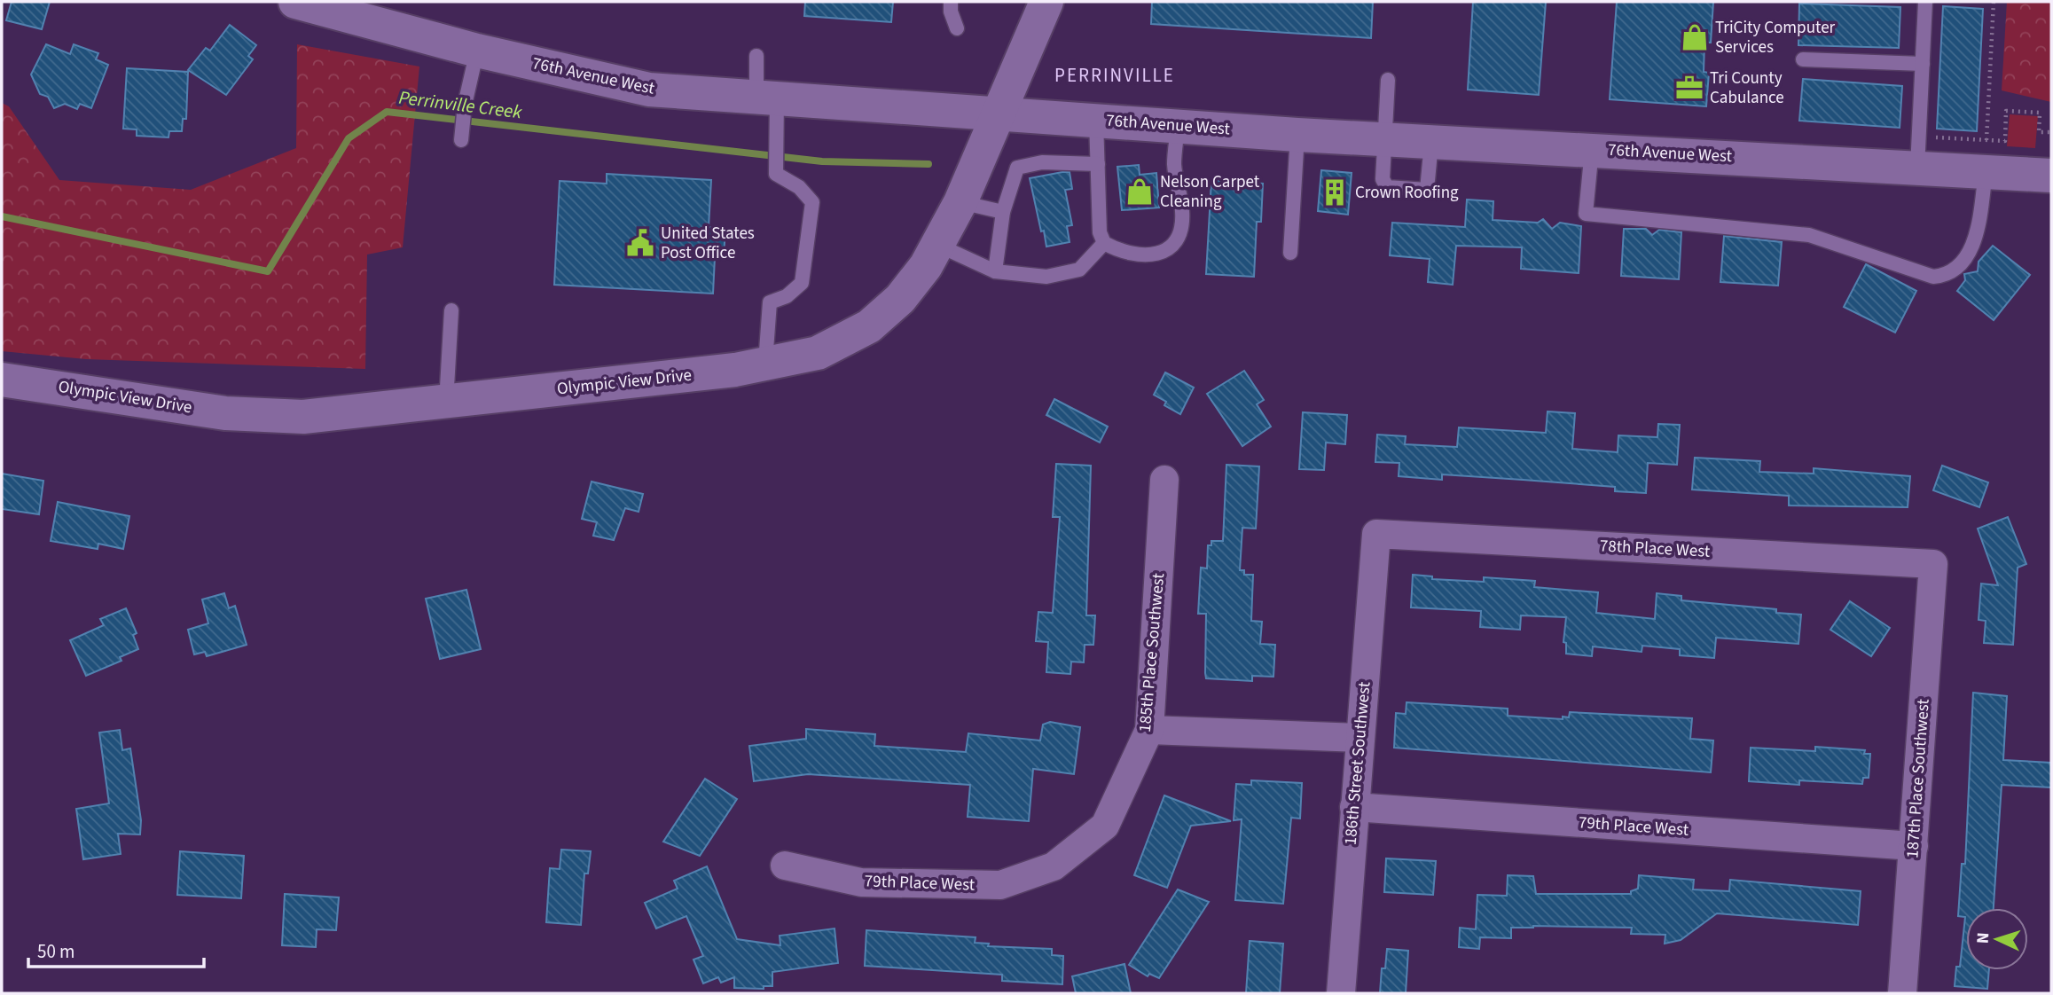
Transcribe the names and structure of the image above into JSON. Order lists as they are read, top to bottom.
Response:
{
  "streets": {
    "street": [
      "76th Avenue West",
      "Olympic View Drive",
      "78th Place West",
      "185th Place Southwest",
      "186th Street Southwest",
      "187th Place Southwest",
      "79th Place West"
    ]
  },
  "crossings": [
    ["76th Avenue West", "Olympic View Drive"],
    ["78th Place West", "186th Street Southwest"],
    ["78th Place West", "187th Place Southwest"],
    ["185th Place Southwest", "79th Place West"],
    ["186th Street Southwest", "79th Place West"],
    ["187th Place Southwest", "79th Place West"]
  ],
  "districts": ["PERRINVILLE"],
  "water": ["Perrinville Creek"],
  "places": {
    "shop": ["TriCity Computer Services", "Nelson Carpet Cleaning"],
    "office": ["Tri County Cabulance"],
    "building": ["Crown Roofing"],
    "public building": ["United States Post Office"]
  },
  "scale_bar": "50 m",
  "north": "left"
}
